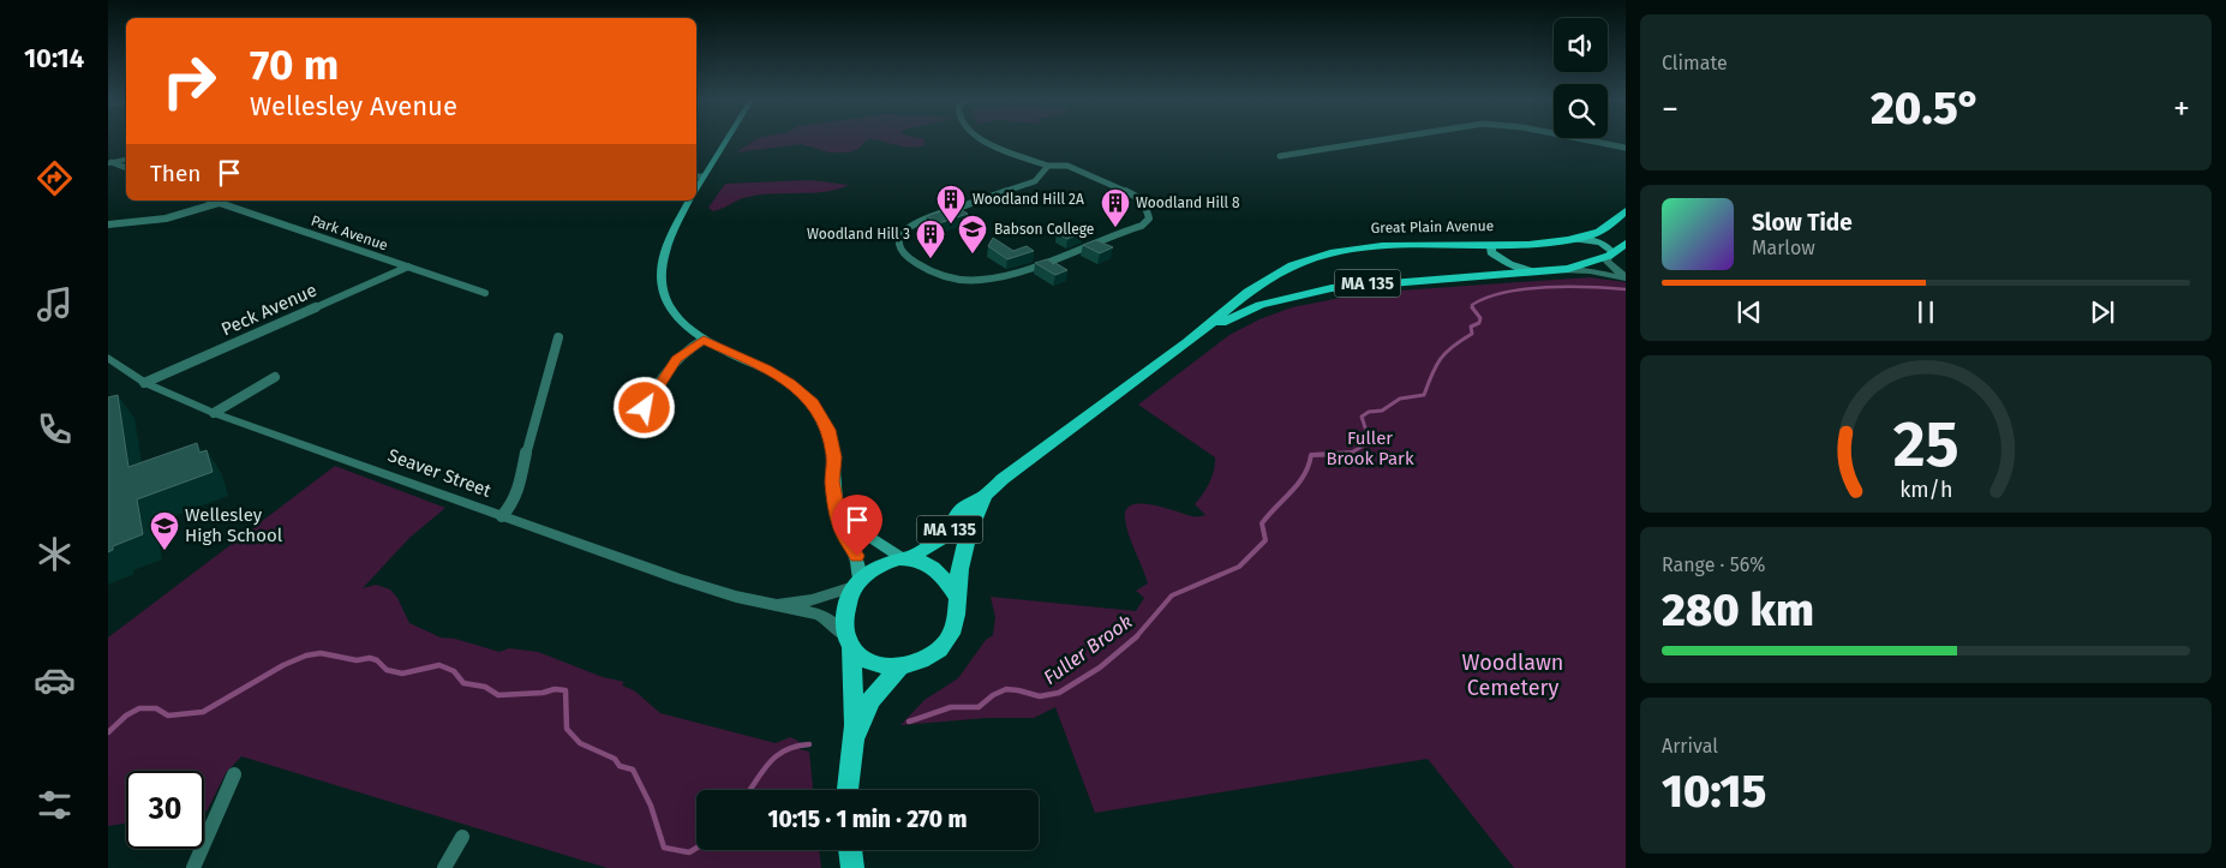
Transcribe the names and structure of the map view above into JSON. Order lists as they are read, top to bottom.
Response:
{
  "streets": {
    "main road": ["Great Plain Avenue", "MA 135"],
    "street": ["Park Avenue", "Peck Avenue", "Seaver Street"]
  },
  "crossings": [
    ["Great Plain Avenue", "MA 135"],
    ["Great Plain Avenue", "Seaver Street"],
    ["Park Avenue", "Peck Avenue"],
    ["MA 135", "Seaver Street"],
    ["Peck Avenue", "Seaver Street"]
  ],
  "water": ["Fuller Brook"],
  "parks": ["Fuller Brook Park", "Woodlawn Cemetery"],
  "places": {
    "building": ["Woodland Hill 2A", "Woodland Hill 8", "Woodland Hill 3"],
    "school or university": ["Babson College", "Wellesley High School"]
  },
  "page": {
    "tabs": "10:14",
    "tile": [
      "Climate",
      ["Range · 56%", "280 km"],
      ["Arrival", "10:15"]
    ],
    "turn": ["70 m", "Wellesley Avenue"],
    "heat": ["−", "20.5°", "+"],
    "then": "Then",
    "song": ["Slow Tide", "Marlow"],
    "limit": "30",
    "trip": "10:15 · 1 min · 270 m",
    "gauge": ["25", "km/h"]
  }
}
